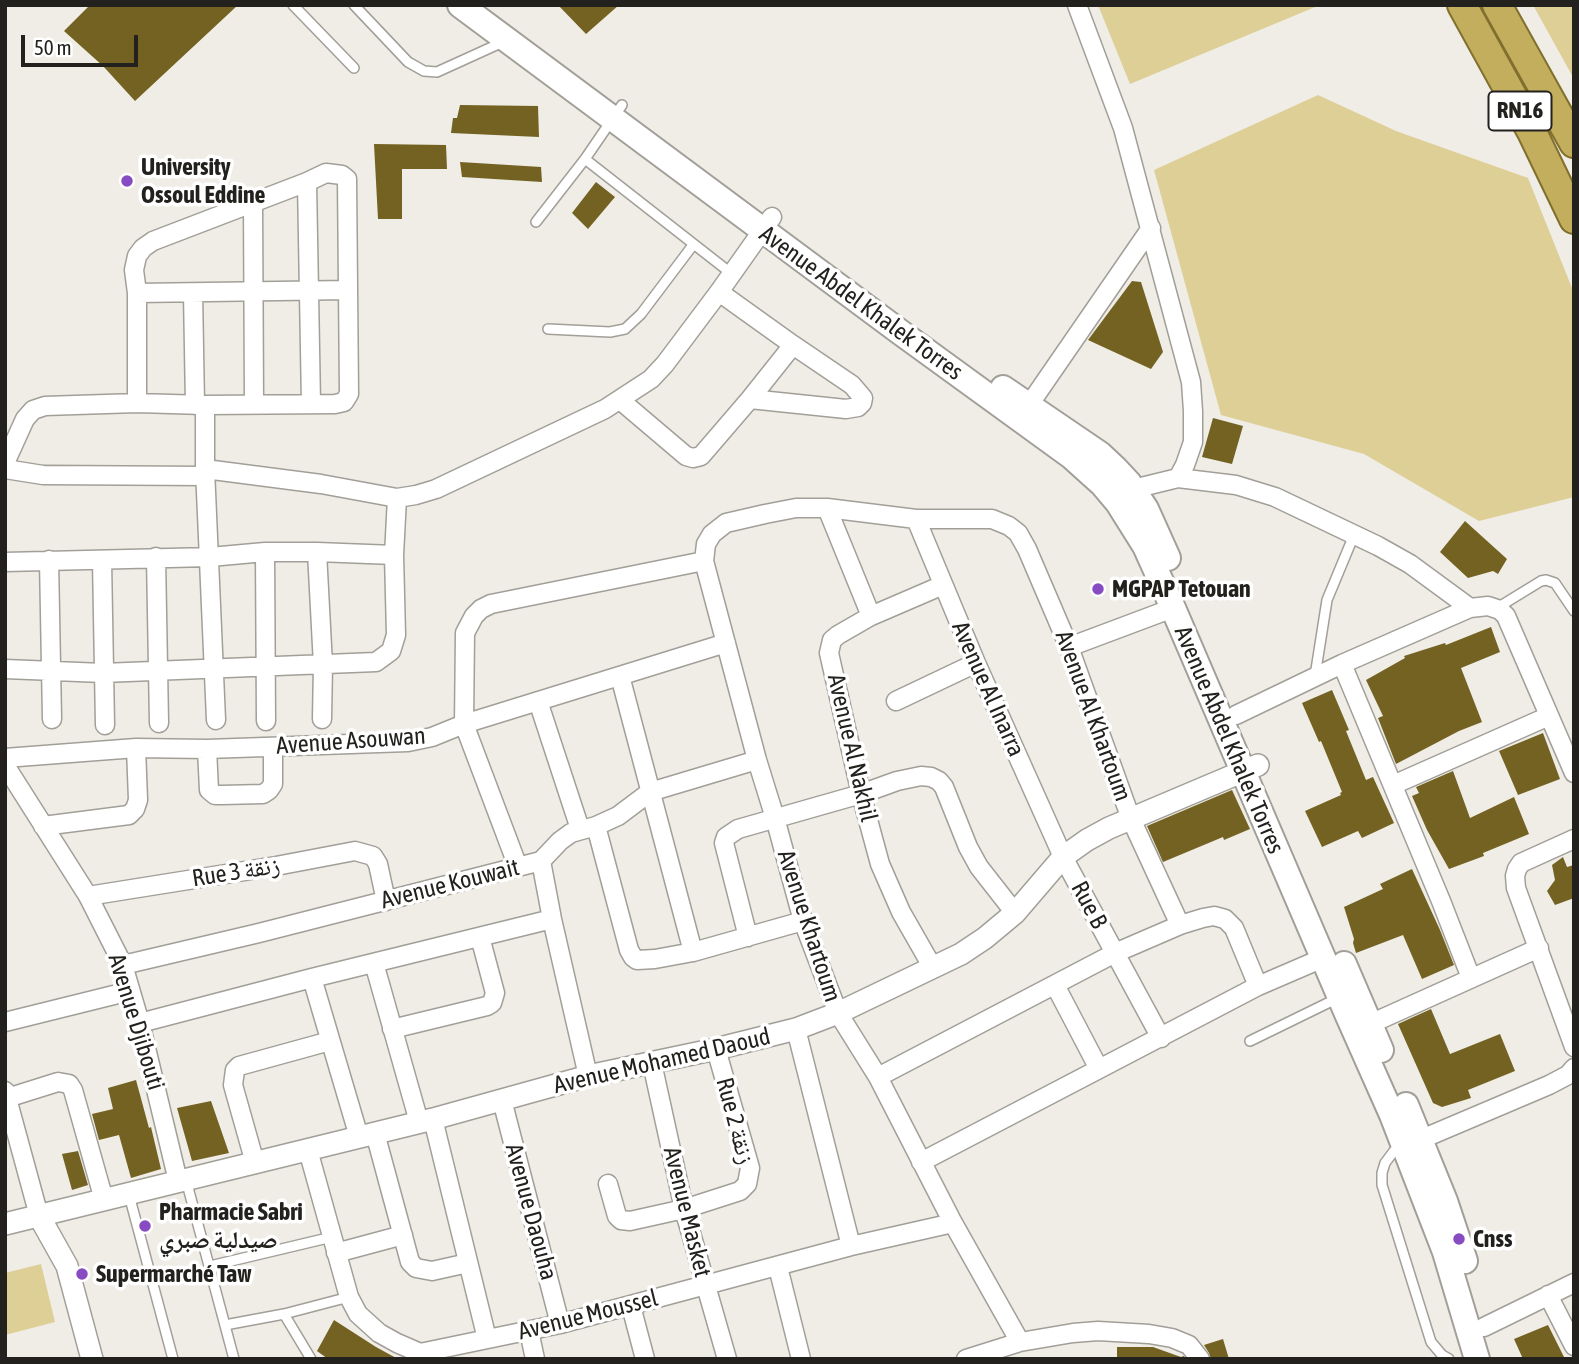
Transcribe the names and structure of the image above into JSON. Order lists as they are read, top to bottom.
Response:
{
  "streets": {
    "highway": ["RN16"],
    "main road": ["Avenue Abdel Khalek Torres"],
    "street": [
      "Avenue Al Inarra",
      "Avenue Al Khartoum",
      "Avenue Asouwan",
      "Avenue Al Nakhil",
      "Rue 3 زنقة",
      "Avenue Kouwait",
      "Rue B",
      "Avenue Khartoum",
      "Avenue Djibouti",
      "Avenue Mohamed Daoud",
      "Rue 2 زنقة",
      "Avenue Daouha",
      "Avenue Masket",
      "Avenue Moussel"
    ]
  },
  "crossings": [
    ["Avenue Abdel Khalek Torres", "Avenue Mohamed Daoud"],
    ["Avenue Al Inarra", "Avenue Al Khartoum"],
    ["Avenue Al Inarra", "Avenue Al Nakhil"],
    ["Avenue Al Inarra", "Rue B"],
    ["Avenue Al Inarra", "Avenue Mohamed Daoud"],
    ["Avenue Al Khartoum", "Avenue Mohamed Daoud"],
    ["Avenue Asouwan", "Avenue Khartoum"],
    ["Avenue Al Nakhil", "Avenue Mohamed Daoud"],
    ["Rue 3 زنقة", "Avenue Kouwait"],
    ["Rue 3 زنقة", "Avenue Djibouti"],
    ["Avenue Kouwait", "Avenue Khartoum"],
    ["Avenue Kouwait", "Avenue Djibouti"],
    ["Rue B", "Avenue Mohamed Daoud"],
    ["Avenue Khartoum", "Avenue Mohamed Daoud"],
    ["Avenue Khartoum", "Avenue Moussel"],
    ["Avenue Djibouti", "Avenue Mohamed Daoud"],
    ["Avenue Mohamed Daoud", "Rue 2 زنقة"],
    ["Avenue Mohamed Daoud", "Avenue Daouha"],
    ["Avenue Mohamed Daoud", "Avenue Masket"],
    ["Avenue Mohamed Daoud", "Avenue Moussel"],
    ["Rue 2 زنقة", "Avenue Masket"],
    ["Avenue Daouha", "Avenue Moussel"],
    ["Avenue Masket", "Avenue Moussel"]
  ],
  "places": [
    "University Ossoul Eddine",
    "MGPAP Tetouan",
    "Pharmacie Sabri صيدلية صبري",
    "Cnss",
    "Supermarché Taw"
  ],
  "scale_bar": "50 m"
}
